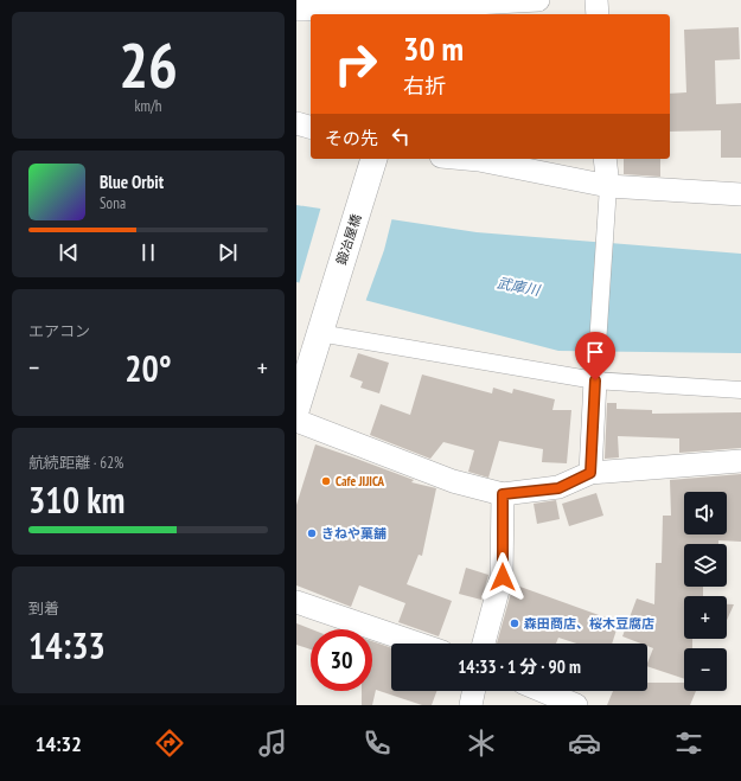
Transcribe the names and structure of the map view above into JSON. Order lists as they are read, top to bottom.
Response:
{
  "streets": {
    "street": ["鍛冶屋橋"]
  },
  "water": ["武庫川"],
  "places": ["Cafe JIJICA", "きねや菓舗", "森田商店、桜木豆腐店"],
  "page": {
    "tile": [
      ["26", "km/h"],
      "エアコン",
      ["航続距離 · 62%", "310 km"],
      ["到着", "14:33"]
    ],
    "turn": ["30 m", "右折"],
    "then": "その先",
    "song": ["Blue Orbit", "Sona"],
    "heat": ["−", "20°", "+"],
    "map_buttons": ["+", "−"],
    "limit": "30",
    "trip": "14:33 · 1 分 · 90 m",
    "tabs": "14:32"
  }
}
